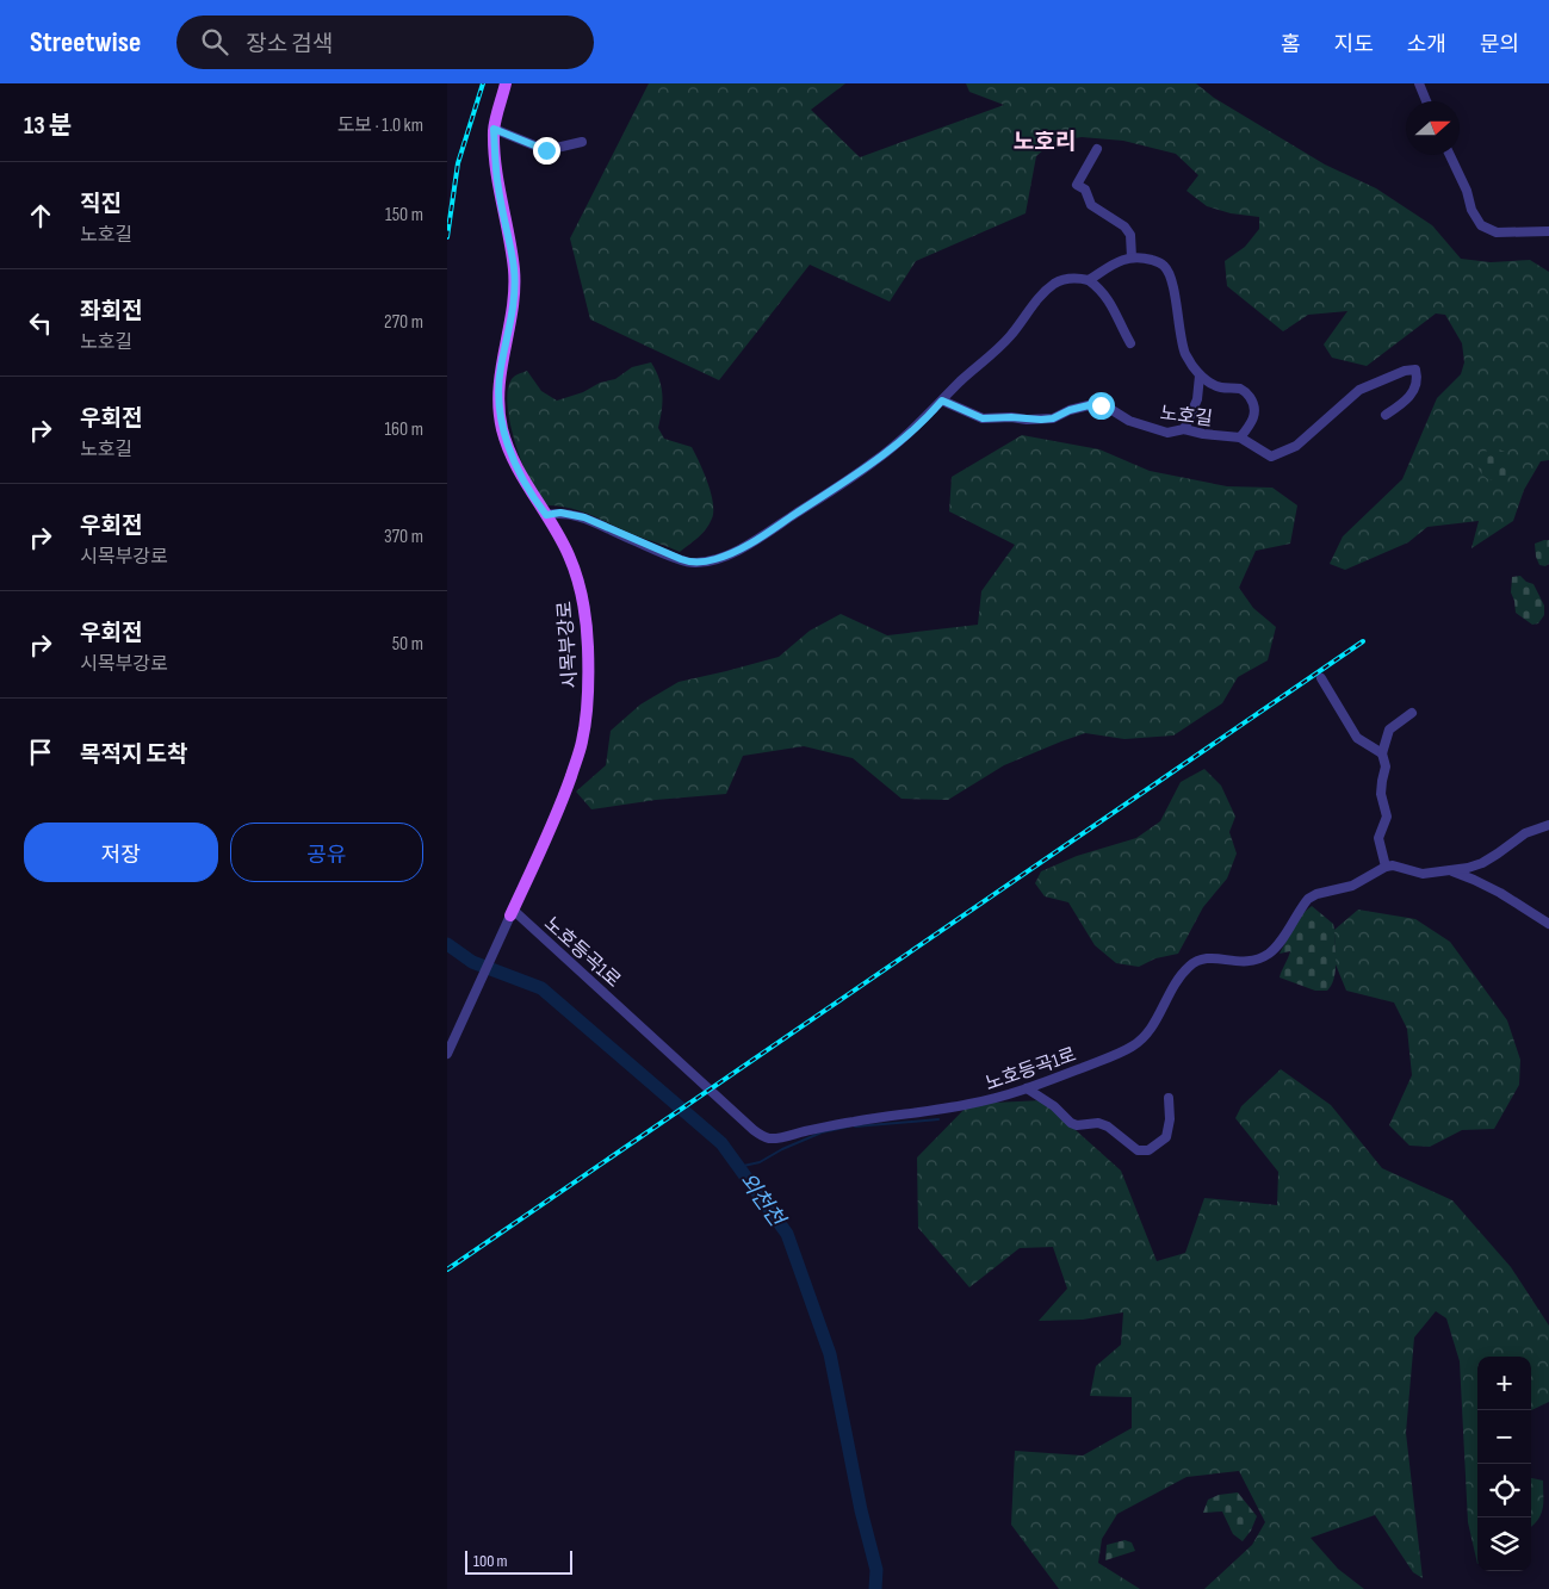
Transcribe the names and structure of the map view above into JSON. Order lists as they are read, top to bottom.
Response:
{
  "streets": {
    "main road": ["시목부강로"],
    "street": ["노호길", "노호등곡1로"]
  },
  "crossings": [
    ["시목부강로", "노호등곡1로"]
  ],
  "districts": ["노호리"],
  "water": ["외천천"],
  "scale_bar": "100 m",
  "north": "right",
  "page": {
    "header": "Streetwise",
    "search": "장소 검색",
    "nav": [
      "홈",
      "지도",
      "소개",
      "문의"
    ],
    "heading": ["13 분", "도보 · 1.0 km"],
    "list": [
      ["직진", "노호길", "150 m"],
      ["좌회전", "노호길", "270 m"],
      ["우회전", "노호길", "160 m"],
      ["우회전", "시목부강로", "370 m"],
      ["우회전", "시목부강로", "50 m"],
      "목적지 도착"
    ],
    "buttons": ["저장", "공유"],
    "map_buttons": ["+", "−"],
    "scale": "100 m"
  }
}
